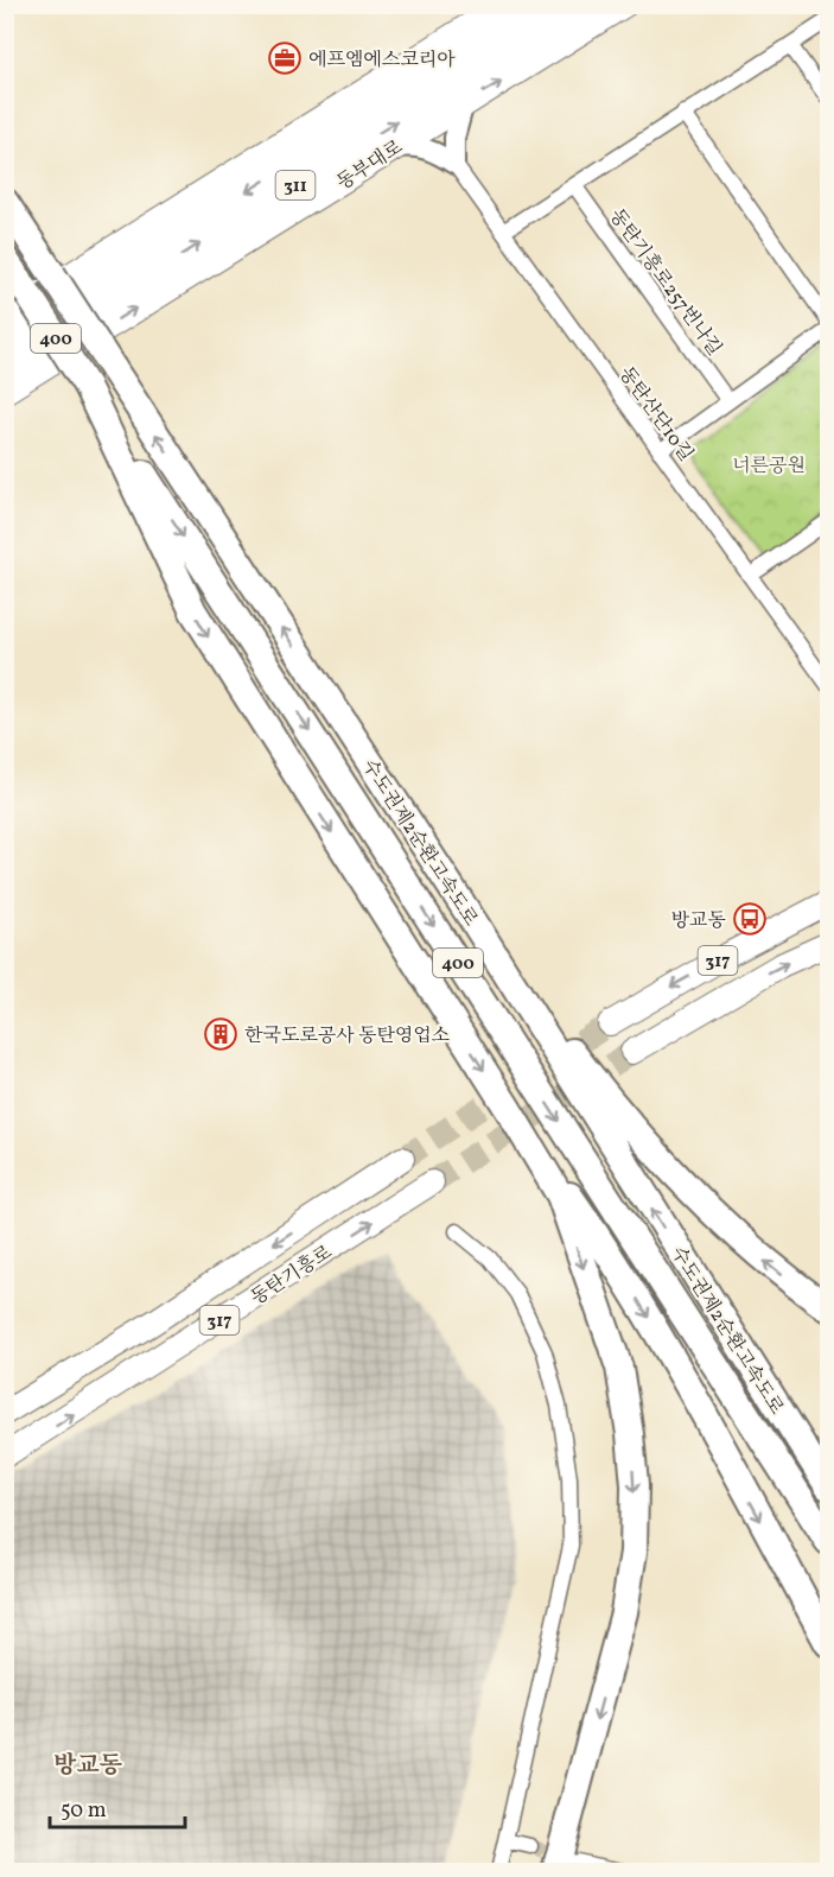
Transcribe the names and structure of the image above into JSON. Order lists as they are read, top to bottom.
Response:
{
  "streets": {
    "highway": [
      "동부대로",
      "311",
      "400",
      "수도권제2순환고속도로"
    ],
    "main road": ["317", "동탄기흥로"],
    "street": ["동탄기흥로257번나길", "동탄산단10길"]
  },
  "districts": ["방교동"],
  "parks": ["너른공원"],
  "places": {
    "office": ["에프엠에스코리아"],
    "bus stop": ["방교동"],
    "building": ["한국도로공사 동탄영업소"]
  },
  "scale_bar": "50 m"
}
